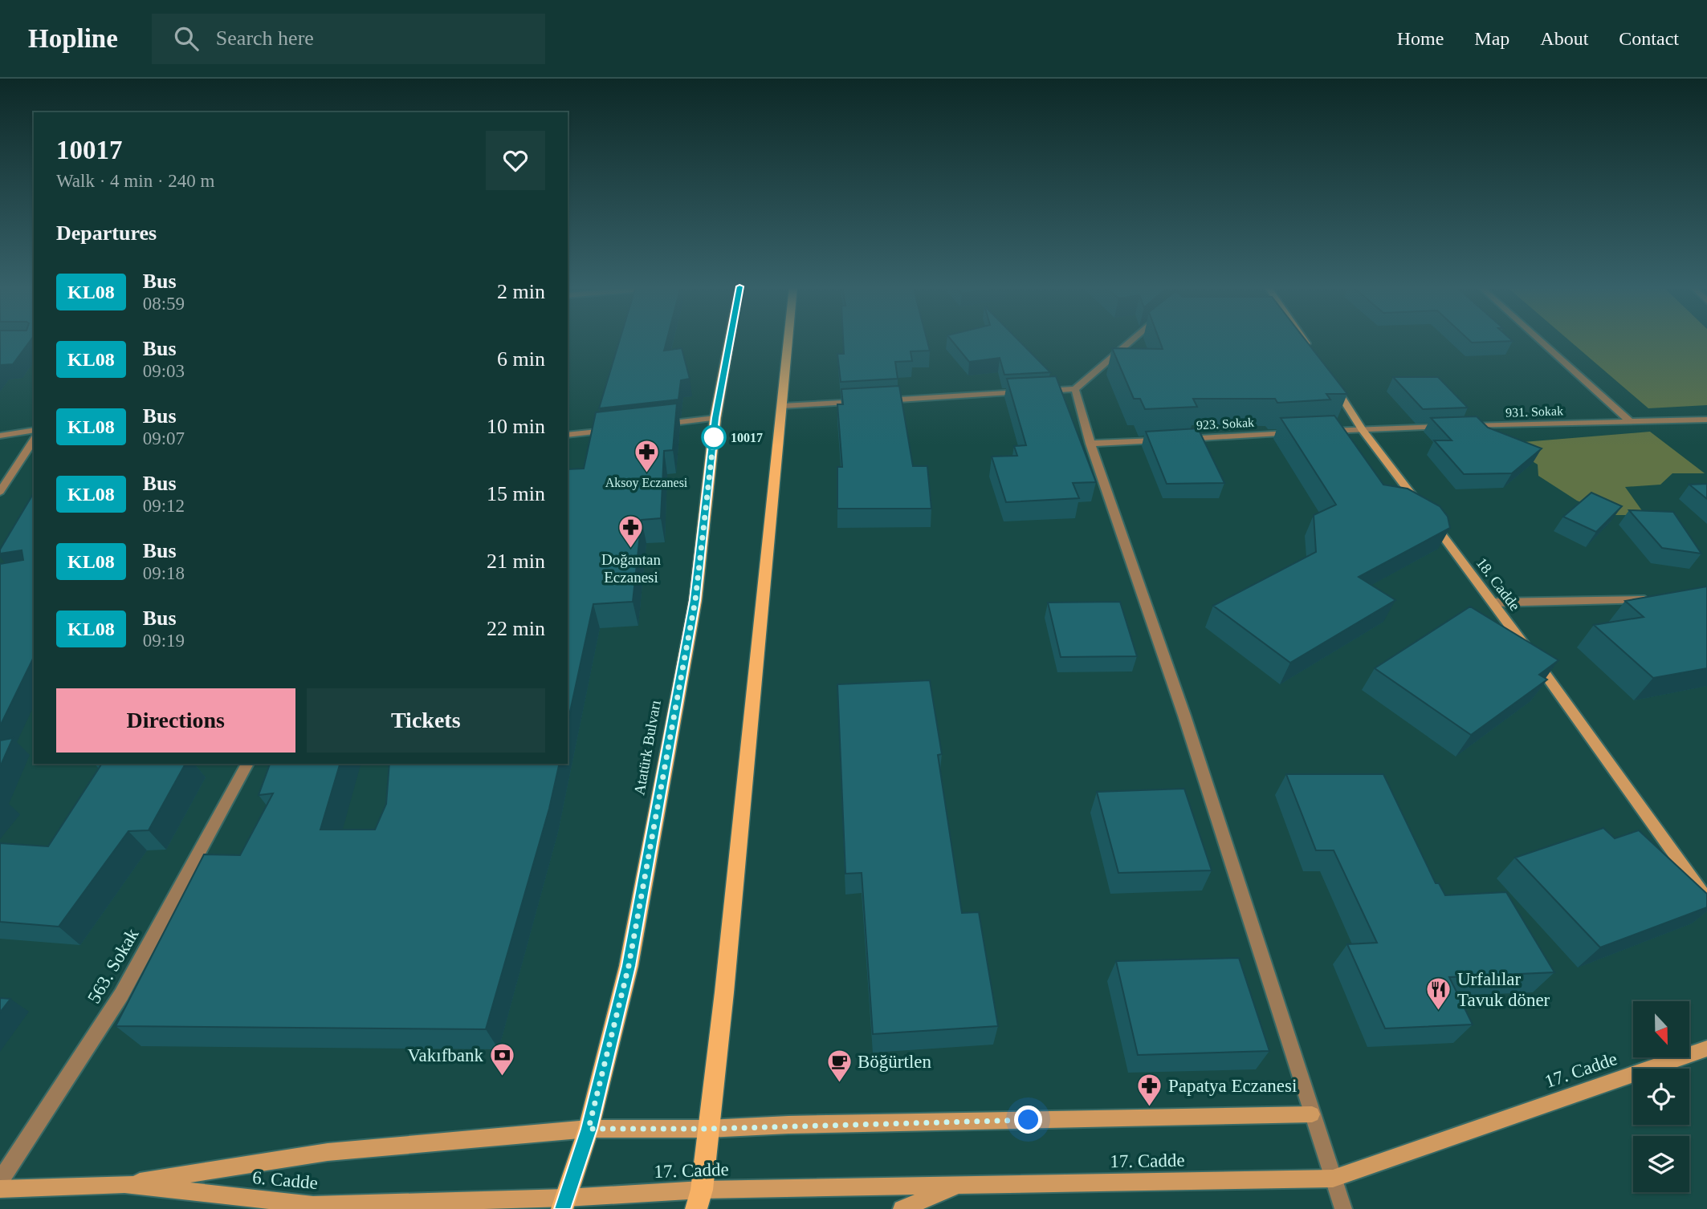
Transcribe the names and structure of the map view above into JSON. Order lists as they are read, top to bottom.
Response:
{
  "streets": {
    "main road": [
      "18. Cadde",
      "Atatürk Bulvarı",
      "17. Cadde",
      "6. Cadde"
    ],
    "street": ["931. Sokak", "923. Sokak", "563. Sokak"]
  },
  "crossings": [
    ["Atatürk Bulvarı", "17. Cadde"],
    ["Atatürk Bulvarı", "6. Cadde"],
    ["17. Cadde", "6. Cadde"]
  ],
  "places": {
    "other": ["10017"],
    "pharmacy": ["Aksoy Eczanesi", "Doğantan Eczanesi", "Papatya Eczanesi"],
    "restaurant": ["Urfalılar Tavuk döner"],
    "bank": ["Vakıfbank"],
    "cafe": ["Böğürtlen"]
  },
  "lines": ["bus line KL08"],
  "north": "bottom",
  "page": {
    "header": "Hopline",
    "search": "Search here",
    "nav": [
      "Home",
      "Map",
      "About",
      "Contact"
    ],
    "heading": [
      ["10017", "Walk · 4 min · 240 m"],
      "Departures"
    ],
    "list": [
      {
        "mark": "KL08",
        "name": "Bus",
        "note": "08:59",
        "value": "2 min"
      },
      {
        "mark": "KL08",
        "name": "Bus",
        "note": "09:03",
        "value": "6 min"
      },
      {
        "mark": "KL08",
        "name": "Bus",
        "note": "09:07",
        "value": "10 min"
      },
      {
        "mark": "KL08",
        "name": "Bus",
        "note": "09:12",
        "value": "15 min"
      },
      {
        "mark": "KL08",
        "name": "Bus",
        "note": "09:18",
        "value": "21 min"
      },
      {
        "mark": "KL08",
        "name": "Bus",
        "note": "09:19",
        "value": "22 min"
      }
    ],
    "buttons": ["Directions", "Tickets"]
  }
}
